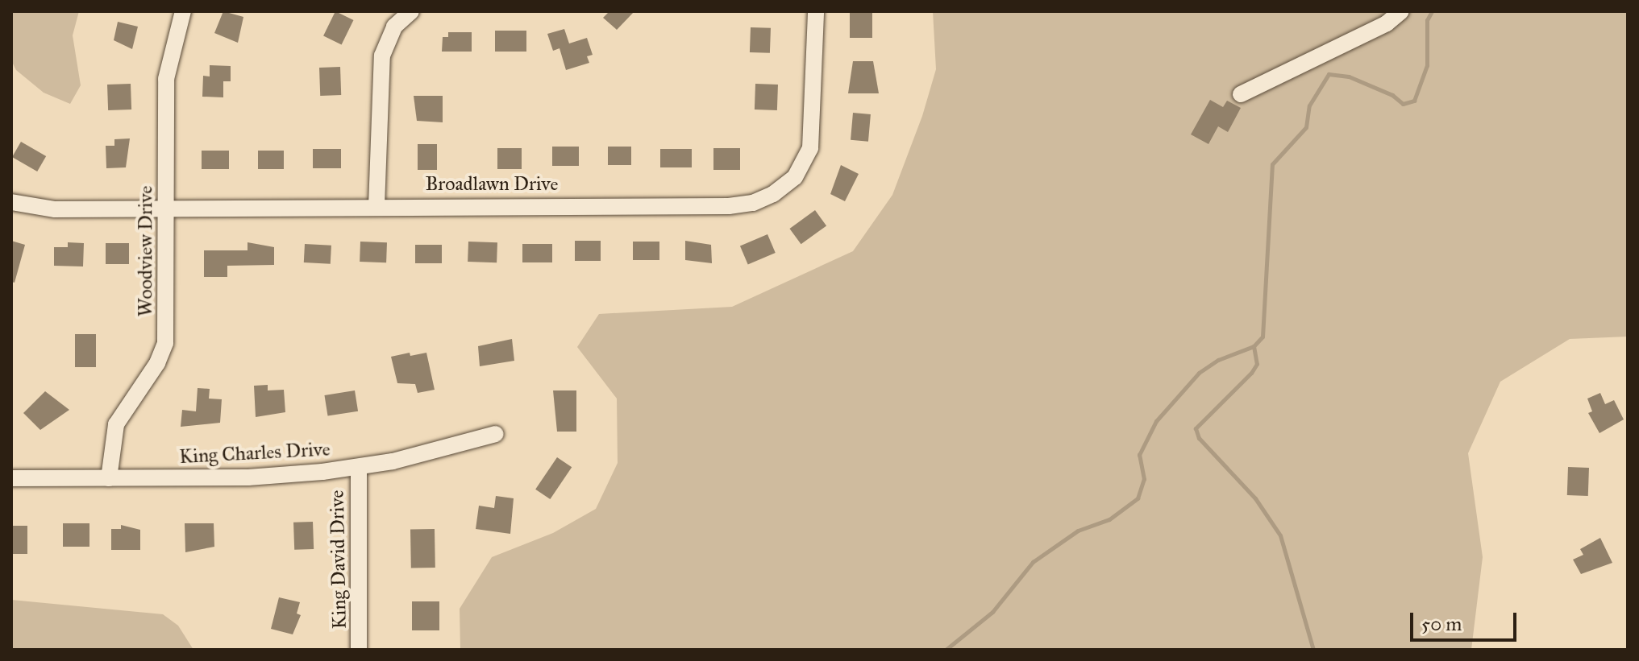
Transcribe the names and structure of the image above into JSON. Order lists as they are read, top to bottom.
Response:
{
  "streets": {
    "street": [
      "Broadlawn Drive",
      "Woodview Drive",
      "King Charles Drive",
      "King David Drive"
    ]
  },
  "crossings": [
    ["Broadlawn Drive", "Woodview Drive"],
    ["Woodview Drive", "King Charles Drive"],
    ["King Charles Drive", "King David Drive"]
  ],
  "scale_bar": "50 m"
}
